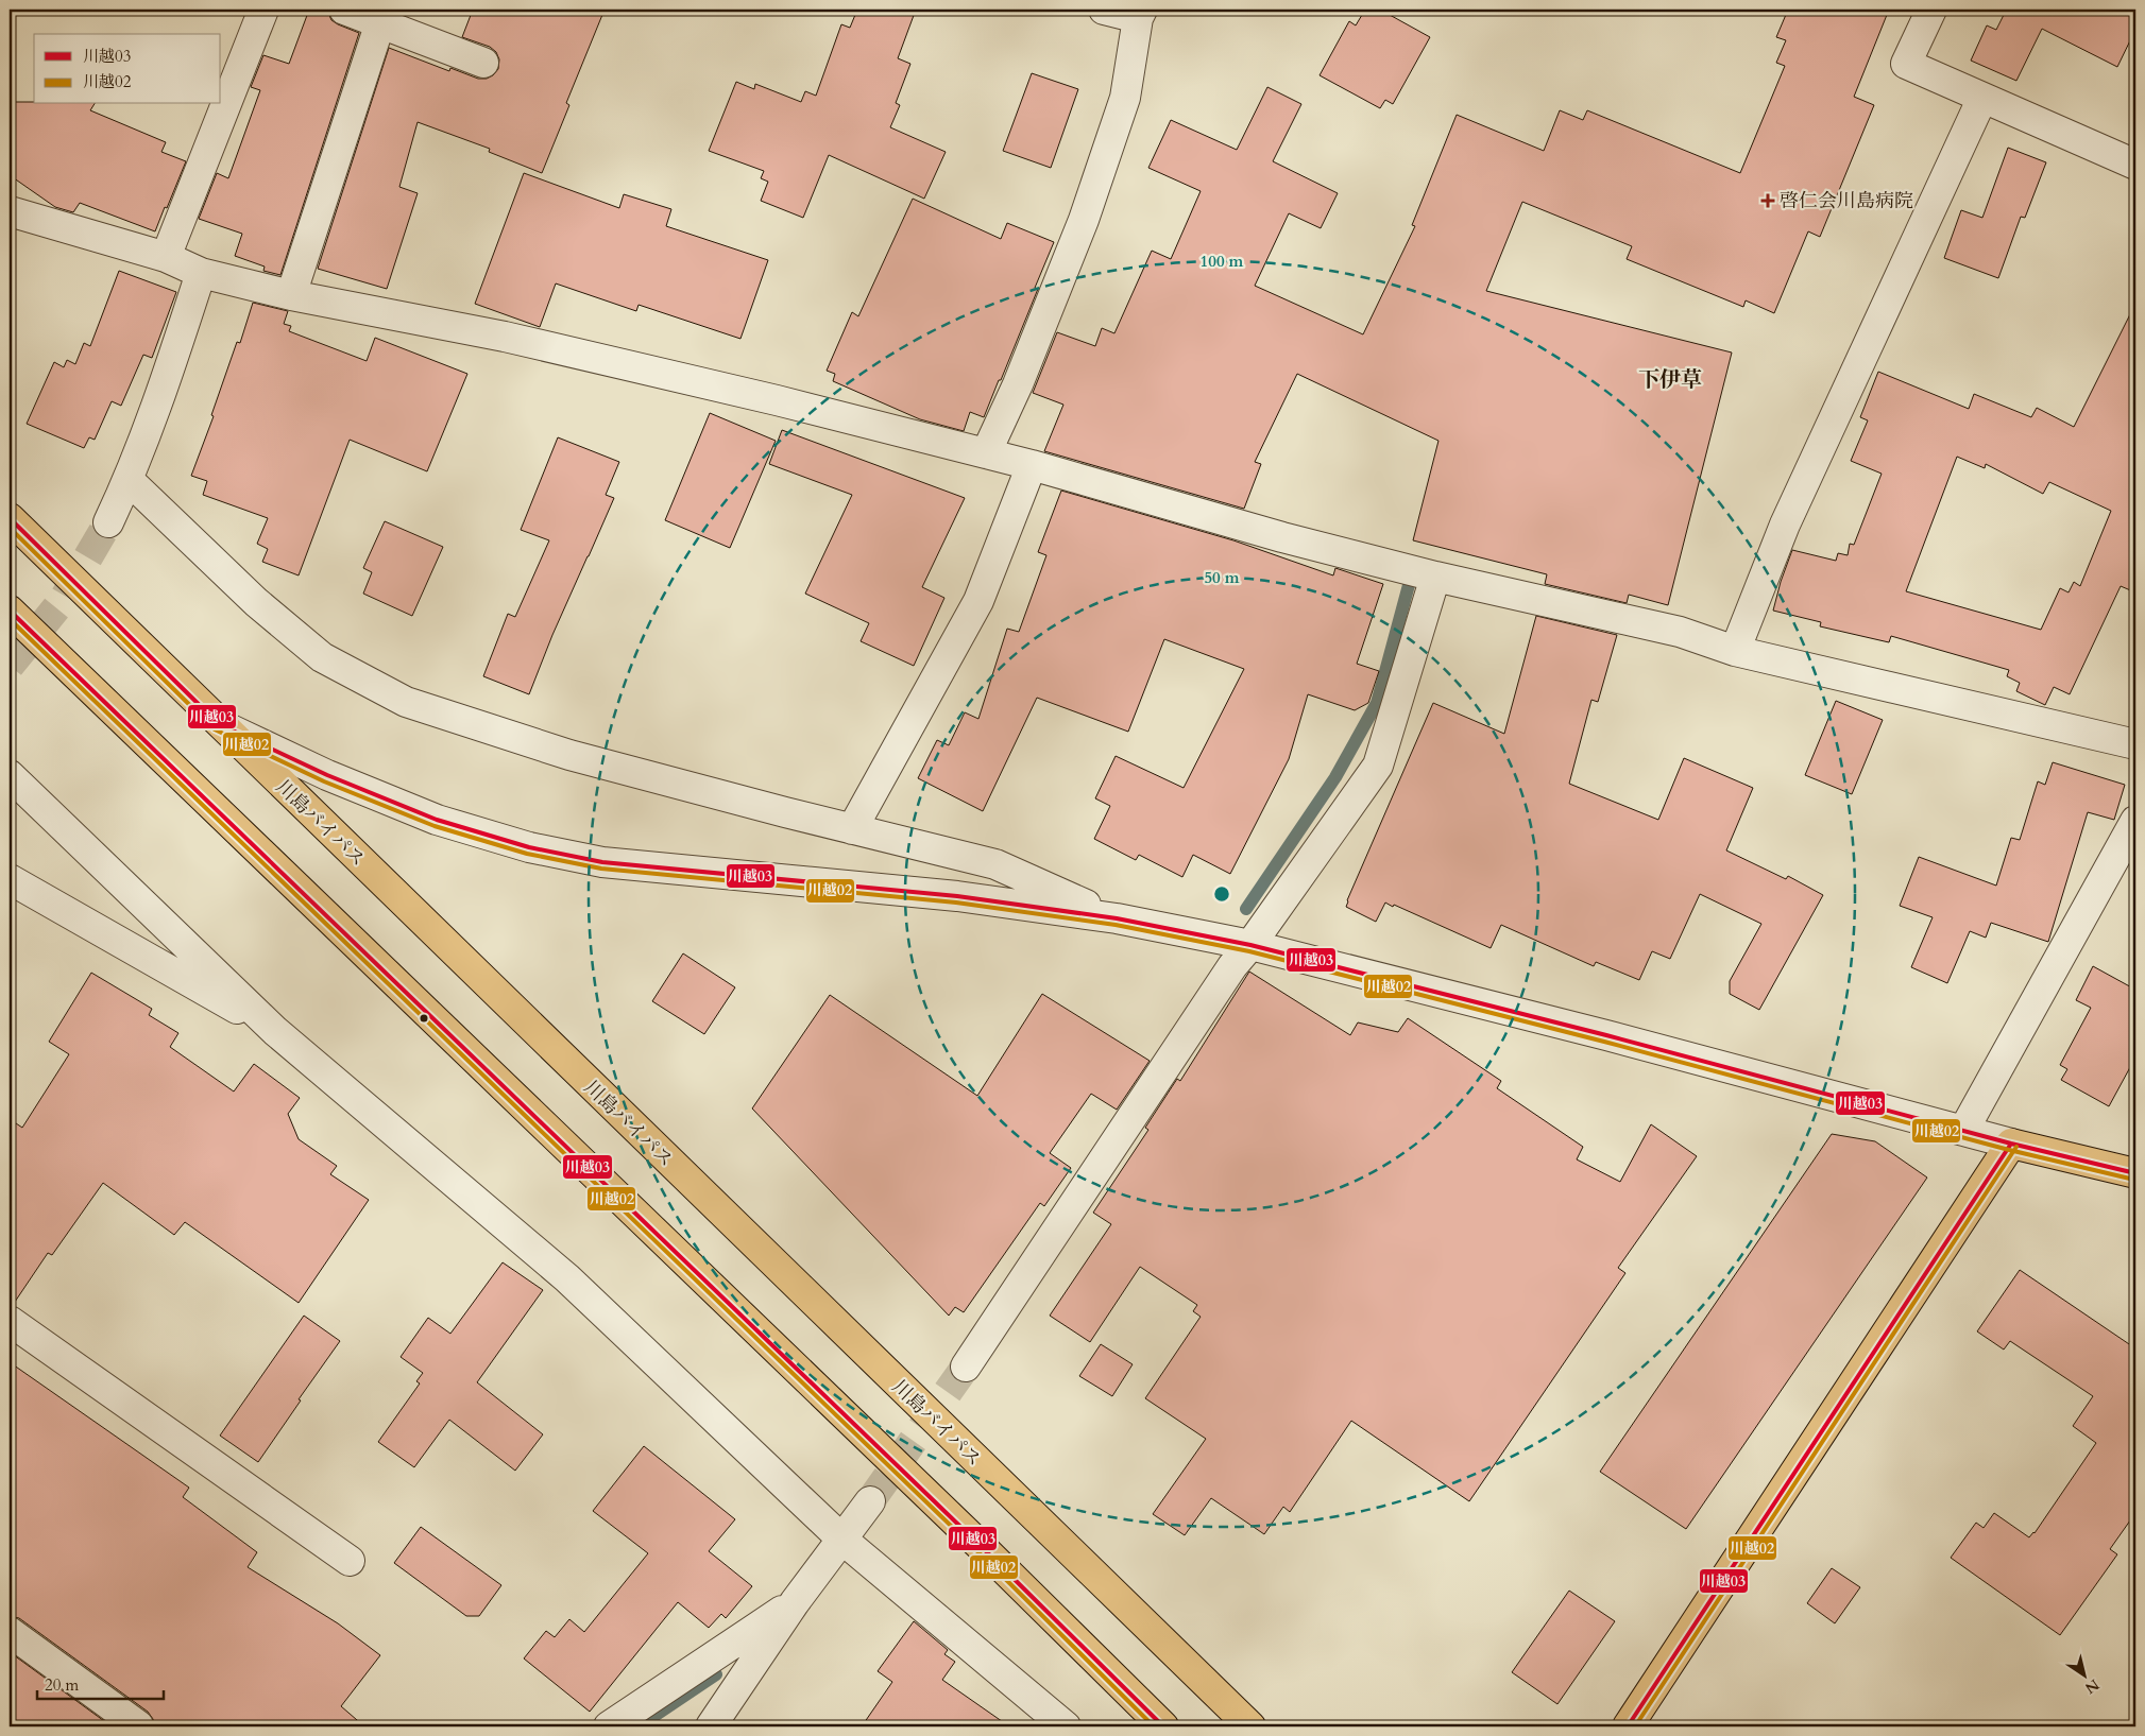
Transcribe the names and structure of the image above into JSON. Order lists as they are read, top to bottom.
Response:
{
  "streets": {
    "main road": ["川島バイパス"]
  },
  "districts": ["下伊草"],
  "places": {
    "health": ["啓仁会川島病院"]
  },
  "lines": ["transit line 川越03", "transit line 川越02"],
  "legend": ["川越03", "川越02"],
  "scale_bar": "20 m",
  "north": "bottom right",
  "rings": ["100 m", "50 m"]
}
